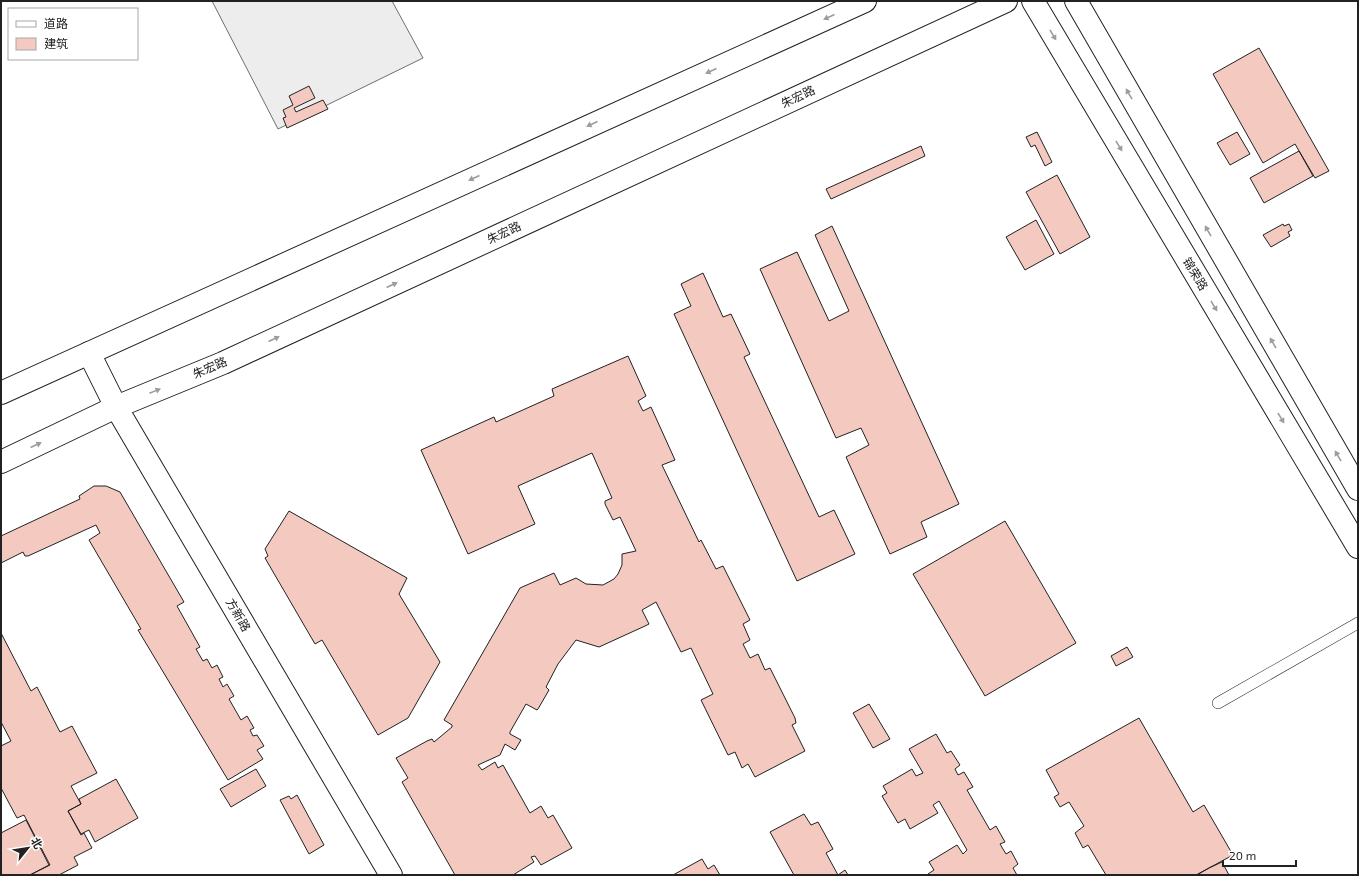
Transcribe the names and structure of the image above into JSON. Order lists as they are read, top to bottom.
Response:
{
  "streets": {
    "main road": ["朱宏路", "锦荣路", "方新路"]
  },
  "crossings": [
    ["朱宏路", "方新路"]
  ],
  "legend": ["道路", "建筑"],
  "scale_bar": "20 m",
  "north": "top right"
}
